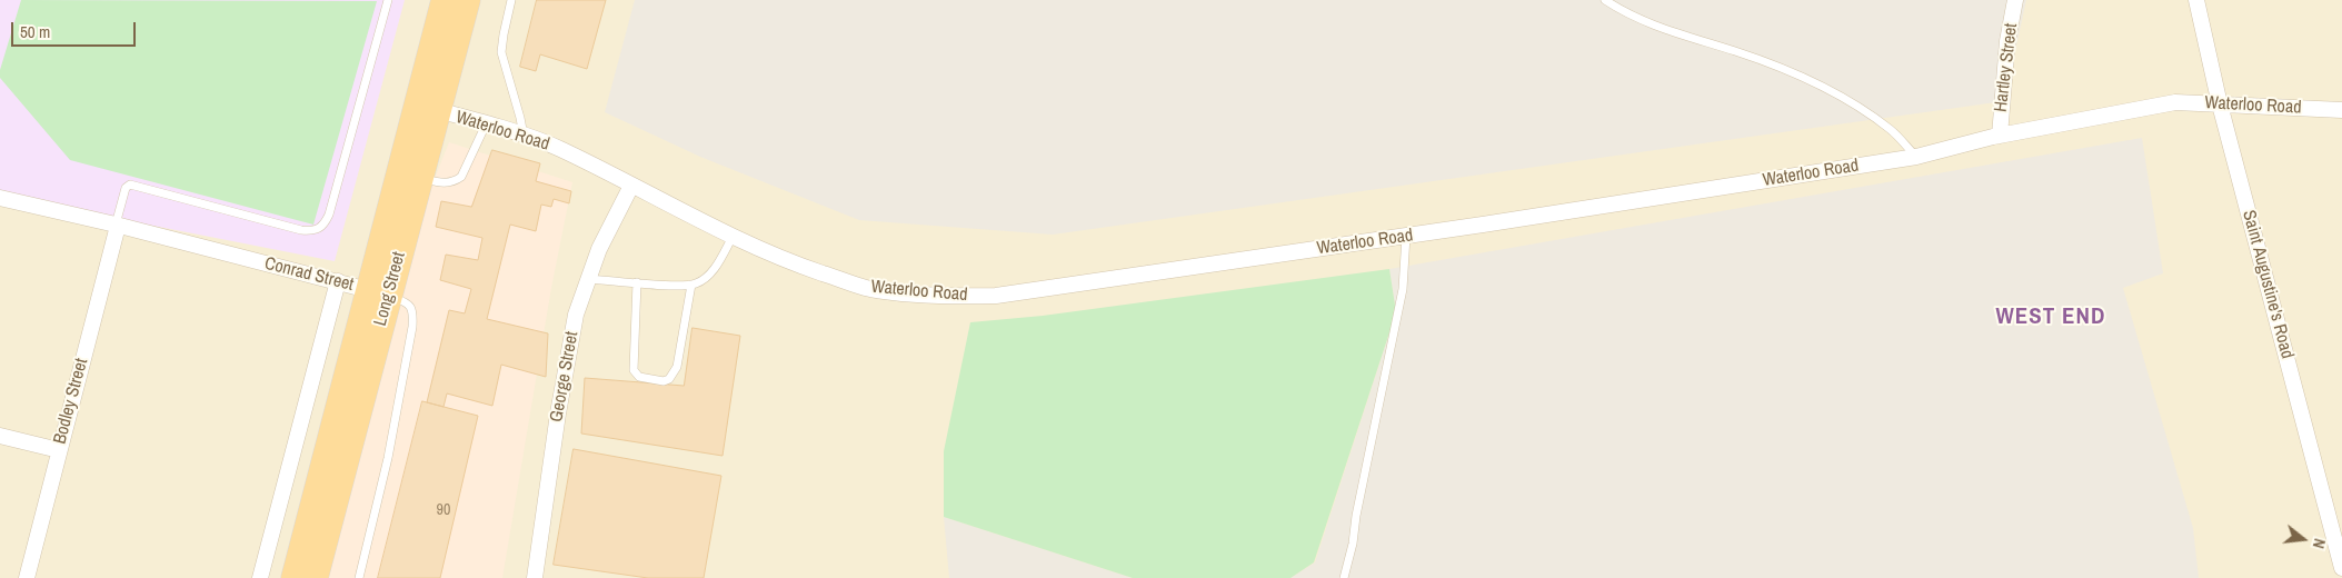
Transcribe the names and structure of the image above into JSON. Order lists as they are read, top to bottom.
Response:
{
  "streets": {
    "highway": ["Long Street"],
    "street": [
      "Hartley Street",
      "Waterloo Road",
      "Conrad Street",
      "Saint Augustine's Road",
      "George Street",
      "Bodley Street"
    ]
  },
  "crossings": [
    ["Hartley Street", "Waterloo Road"],
    ["Waterloo Road", "Saint Augustine's Road"],
    ["Waterloo Road", "Long Street"],
    ["Waterloo Road", "George Street"],
    ["Conrad Street", "Long Street"],
    ["Conrad Street", "Bodley Street"]
  ],
  "districts": ["WEST END"],
  "house_numbers": ["90"],
  "scale_bar": "50 m",
  "north": "right"
}
